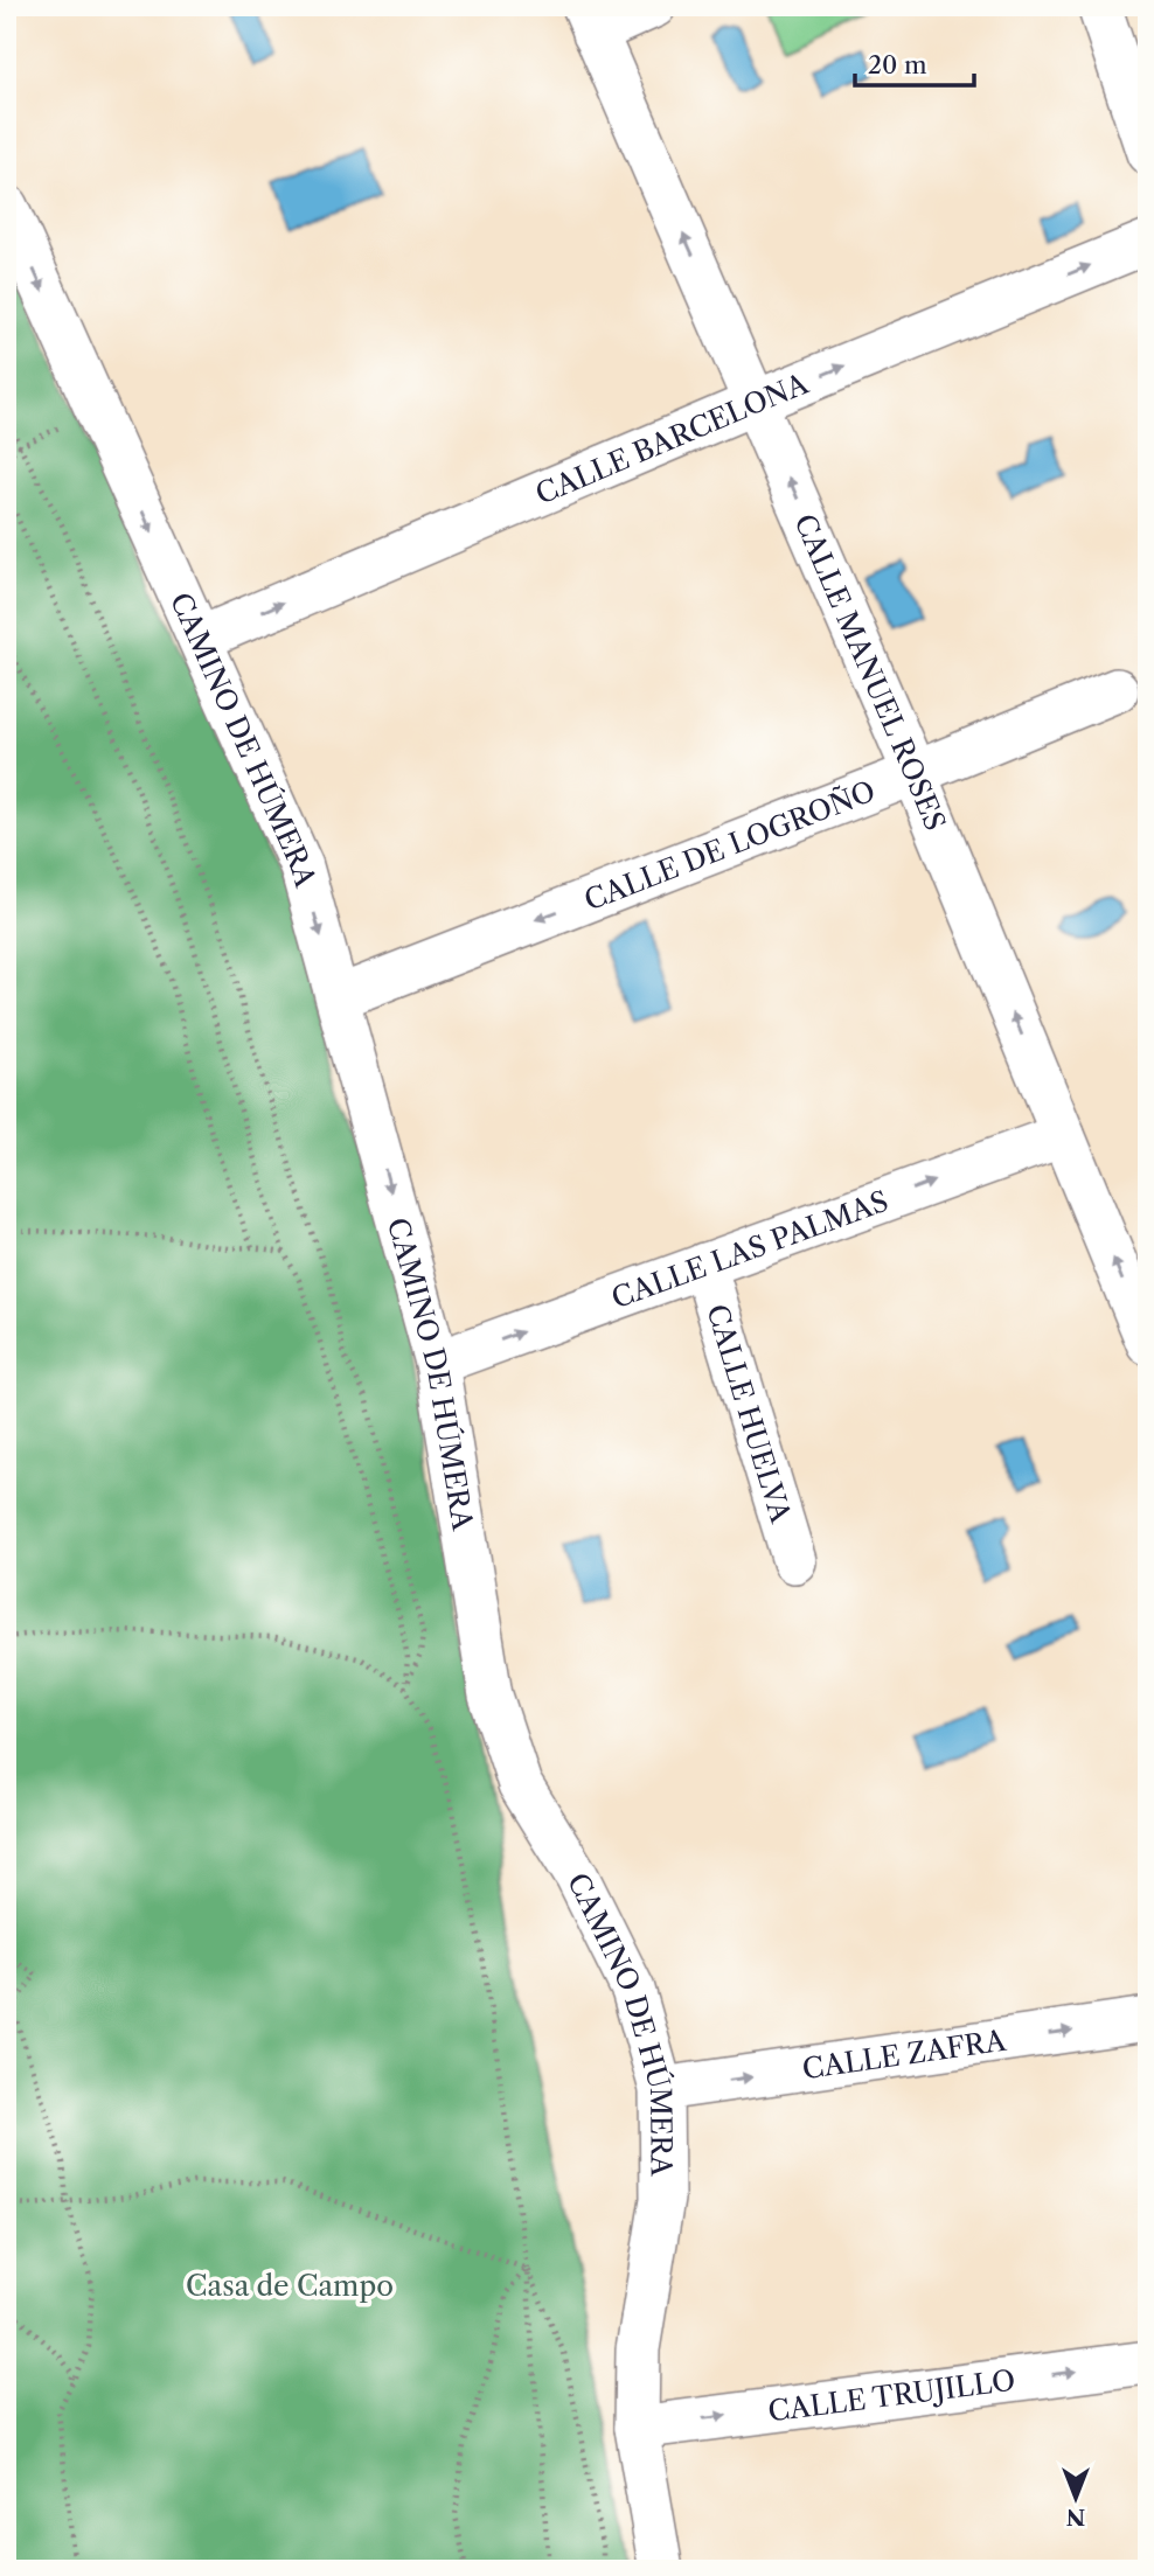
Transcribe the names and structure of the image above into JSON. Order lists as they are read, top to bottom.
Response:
{
  "streets": {
    "street": [
      "CALLE BARCELONA",
      "CALLE MANUEL ROSES",
      "CAMINO DE HÚMERA",
      "CALLE DE LOGROÑO",
      "CALLE LAS PALMAS",
      "CALLE HUELVA",
      "CALLE ZAFRA",
      "CALLE TRUJILLO"
    ]
  },
  "crossings": [
    ["CALLE BARCELONA", "CALLE MANUEL ROSES"],
    ["CALLE BARCELONA", "CAMINO DE HÚMERA"],
    ["CALLE MANUEL ROSES", "CALLE DE LOGROÑO"],
    ["CALLE MANUEL ROSES", "CALLE LAS PALMAS"],
    ["CAMINO DE HÚMERA", "CALLE DE LOGROÑO"],
    ["CAMINO DE HÚMERA", "CALLE LAS PALMAS"],
    ["CAMINO DE HÚMERA", "CALLE ZAFRA"],
    ["CAMINO DE HÚMERA", "CALLE TRUJILLO"],
    ["CALLE LAS PALMAS", "CALLE HUELVA"]
  ],
  "one_way": [
    "CALLE BARCELONA",
    "CALLE MANUEL ROSES",
    "CAMINO DE HÚMERA",
    "CALLE DE LOGROÑO",
    "CALLE LAS PALMAS",
    "CALLE ZAFRA",
    "CALLE TRUJILLO"
  ],
  "parks": ["Casa de Campo"],
  "scale_bar": "20 m",
  "north": "bottom"
}
